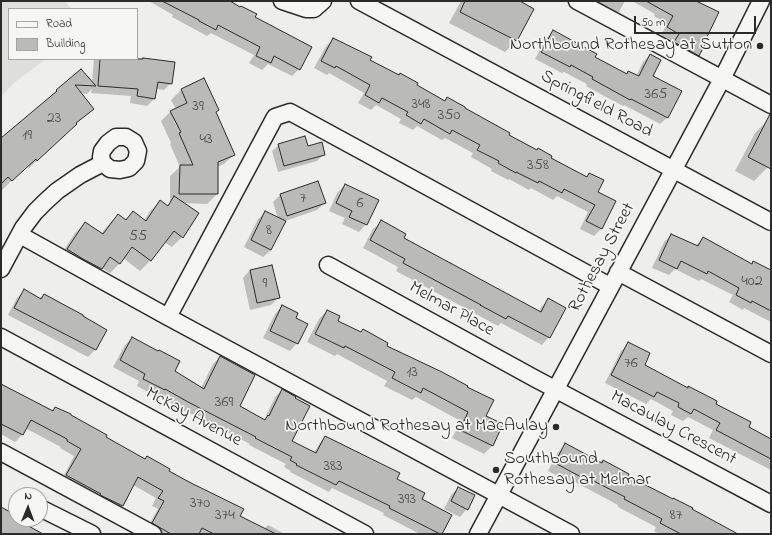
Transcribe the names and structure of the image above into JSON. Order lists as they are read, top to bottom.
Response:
{
  "streets": {
    "street": [
      "Springfield Road",
      "Rothesay Street",
      "Melmar Place",
      "McKay Avenue",
      "Macaulay Crescent"
    ]
  },
  "crossings": [
    ["Springfield Road", "Rothesay Street"],
    ["Rothesay Street", "Melmar Place"],
    ["Rothesay Street", "Macaulay Crescent"],
    ["Melmar Place", "Macaulay Crescent"]
  ],
  "places": ["Northbound Rothesay at Sutton", "Northbound Rothesay at MacAulay", "Southbound Rothesay at Melmar"],
  "house_numbers": [
    "365",
    "348",
    "39",
    "350",
    "23",
    "19",
    "43",
    "358",
    "7",
    "6",
    "8",
    "55",
    "402",
    "9",
    "76",
    "13",
    "369",
    "383",
    "393",
    "370",
    "374",
    "87"
  ],
  "legend": ["Road", "Building"],
  "scale_bar": "50 m",
  "north": "top"
}
